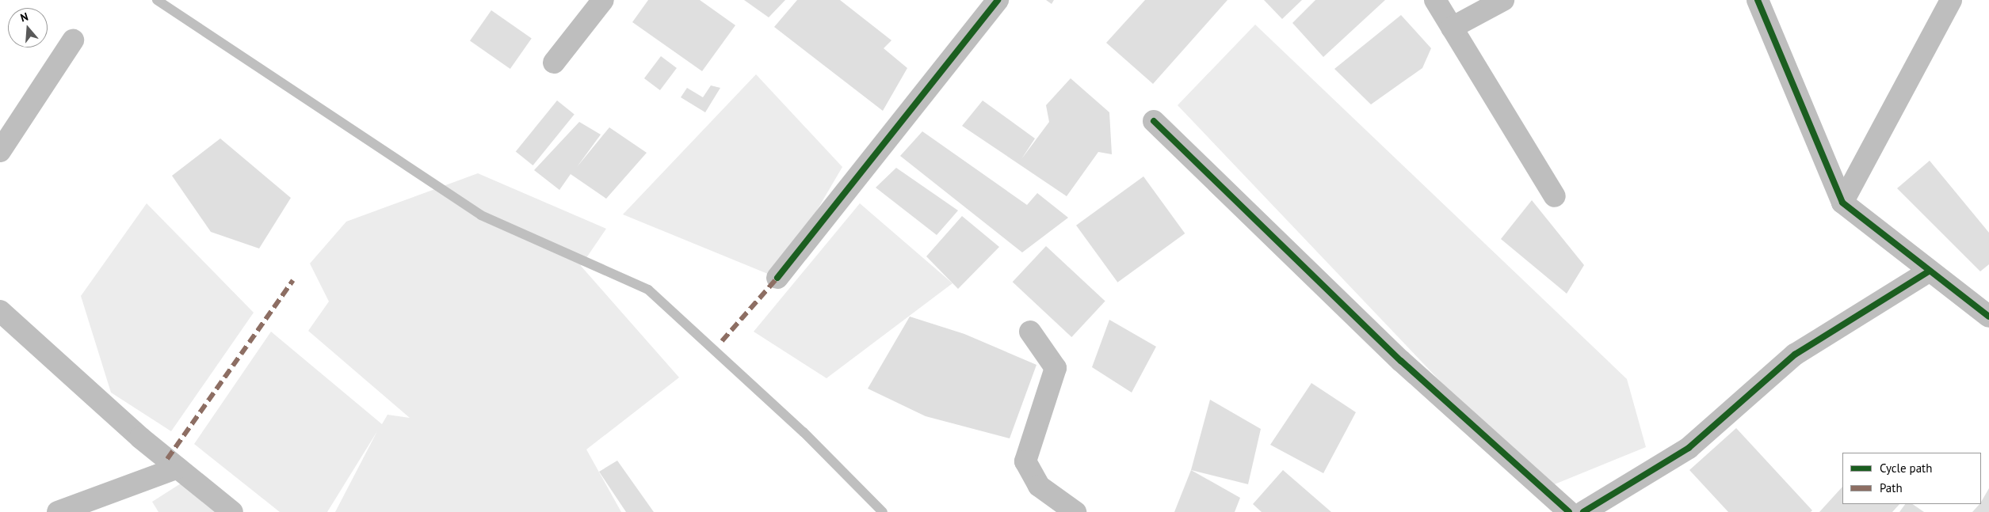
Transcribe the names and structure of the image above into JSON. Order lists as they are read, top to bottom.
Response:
{
  "legend": ["Cycle path", "Path"],
  "north": "top"
}
